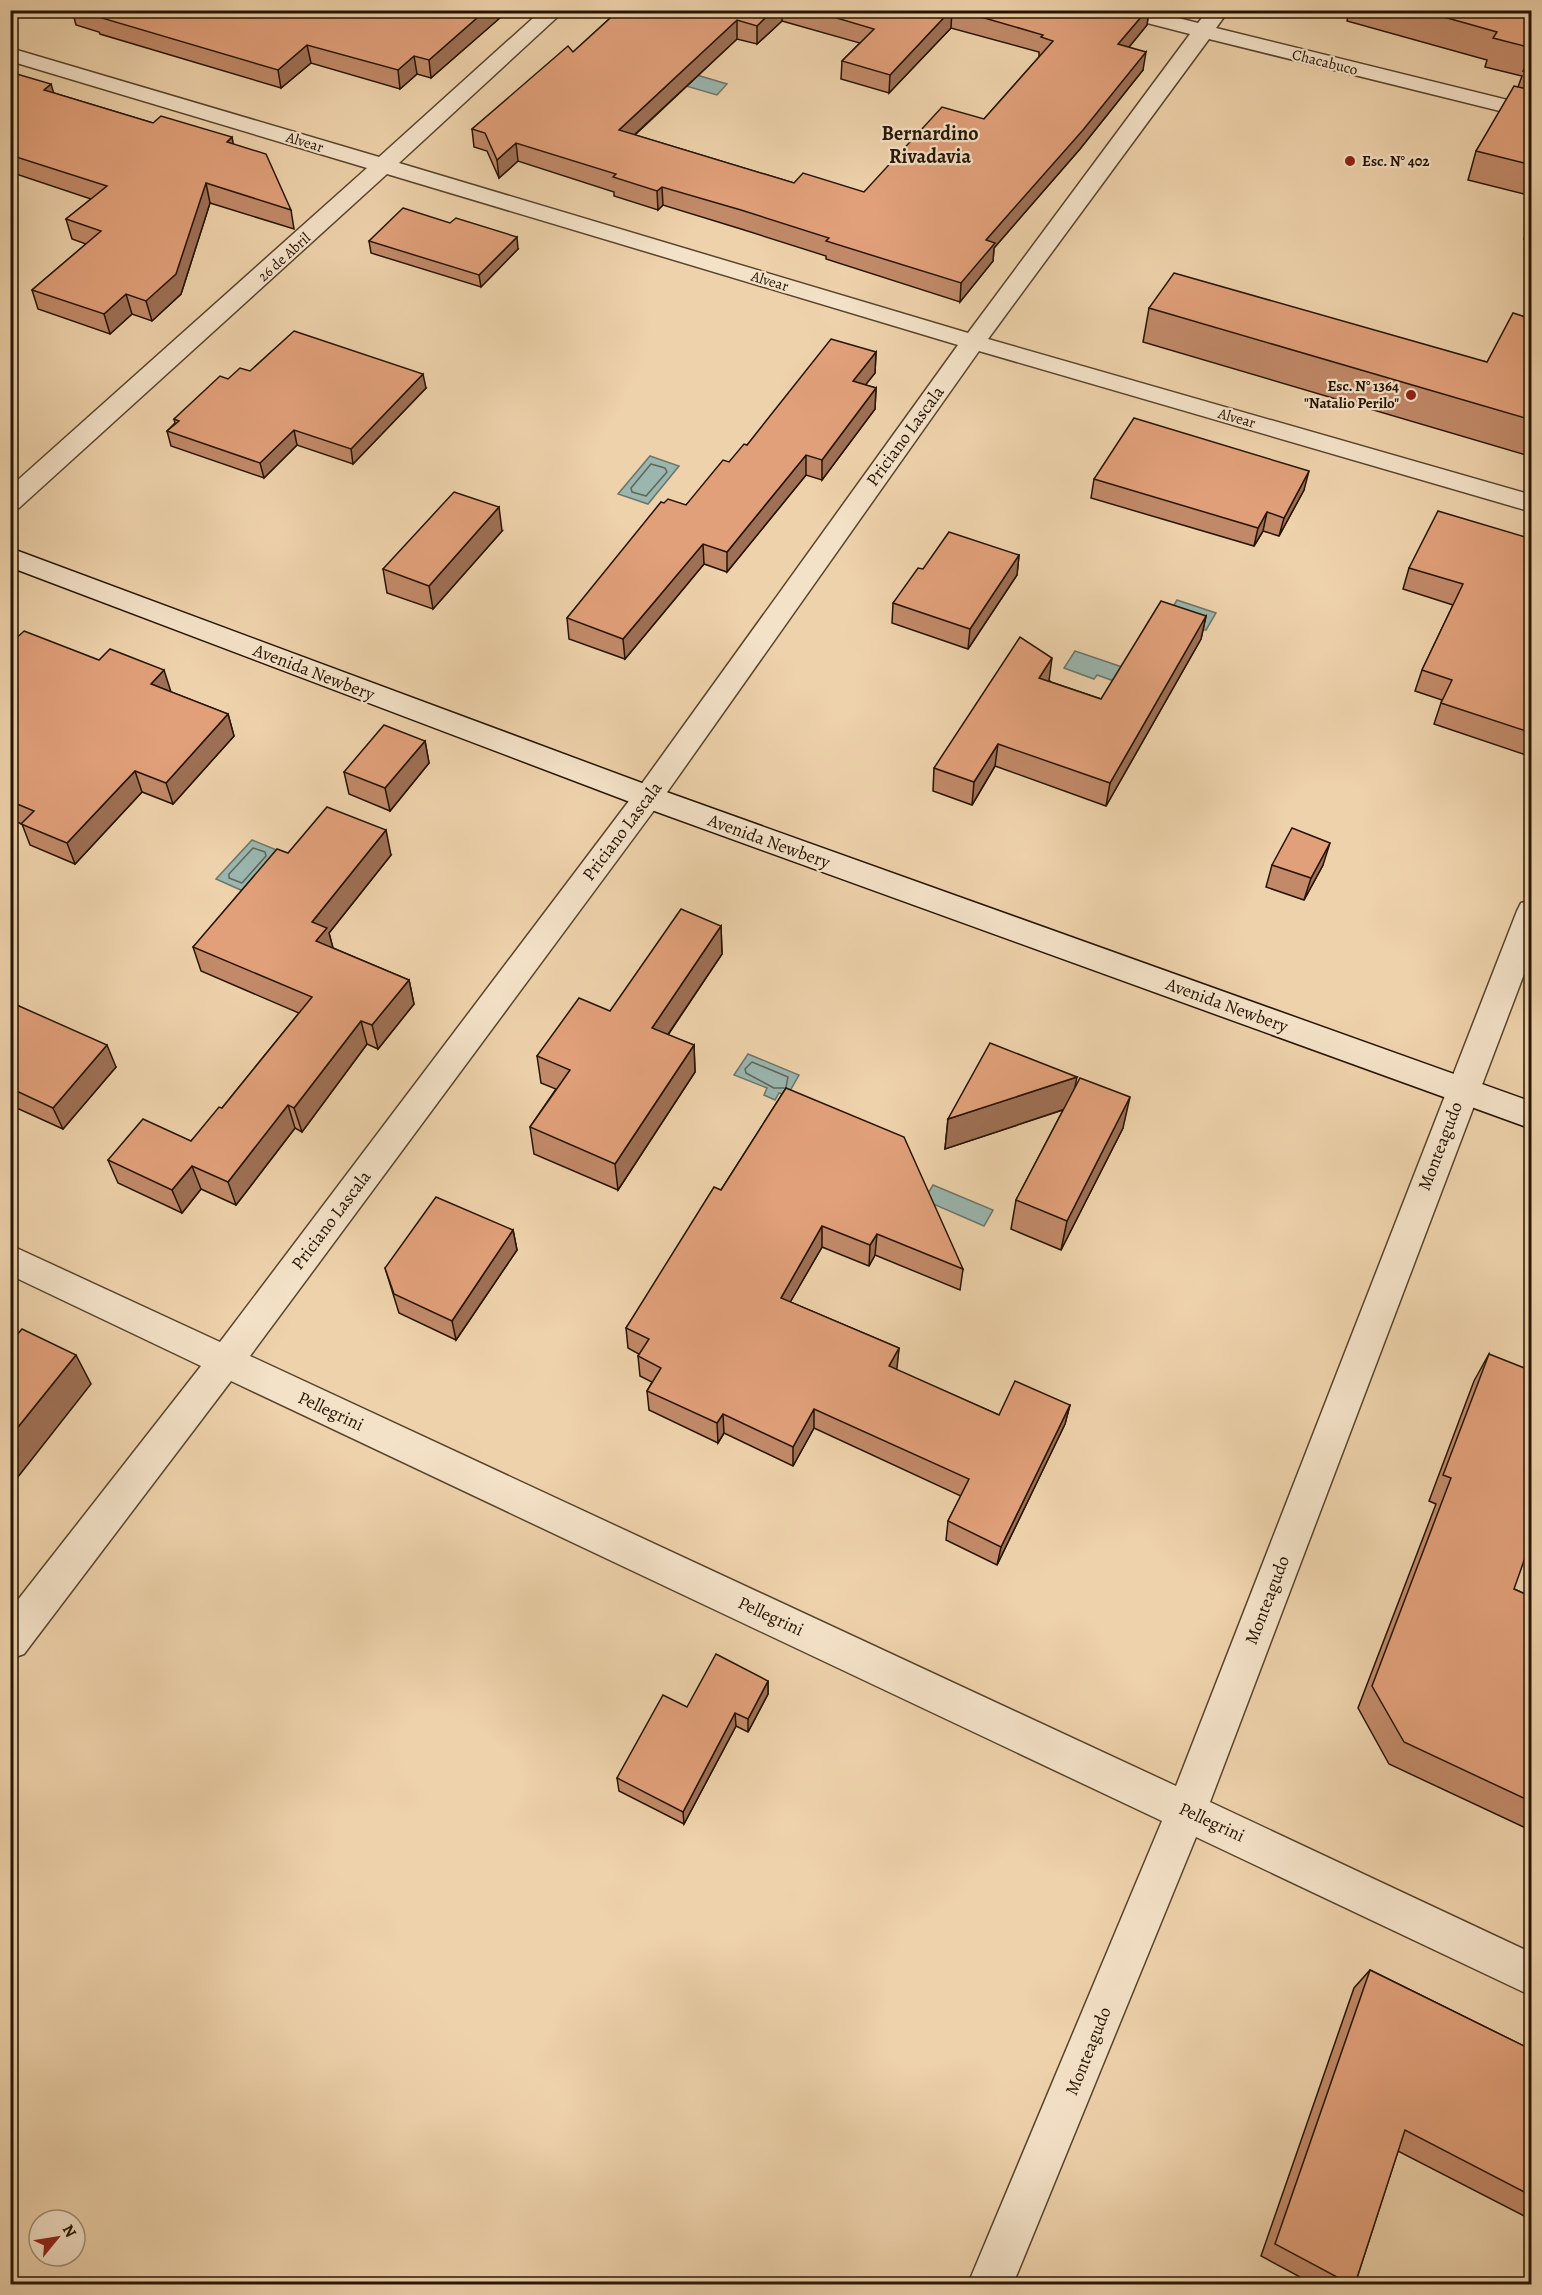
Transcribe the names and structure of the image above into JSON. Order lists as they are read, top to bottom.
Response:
{
  "streets": {
    "street": [
      "Chacabuco",
      "Alvear",
      "26 de Abril",
      "Priciano Lascala",
      "Avenida Newbery",
      "Monteagudo",
      "Pellegrini"
    ]
  },
  "crossings": [
    ["Chacabuco", "Priciano Lascala"],
    ["Alvear", "26 de Abril"],
    ["Alvear", "Priciano Lascala"],
    ["Priciano Lascala", "Avenida Newbery"],
    ["Priciano Lascala", "Pellegrini"],
    ["Avenida Newbery", "Monteagudo"],
    ["Monteagudo", "Pellegrini"]
  ],
  "districts": ["Bernardino Rivadavia"],
  "places": ["Esc. N° 402", "Esc. N° 1364 \"Natalio Perilo\""],
  "north": "top right"
}
